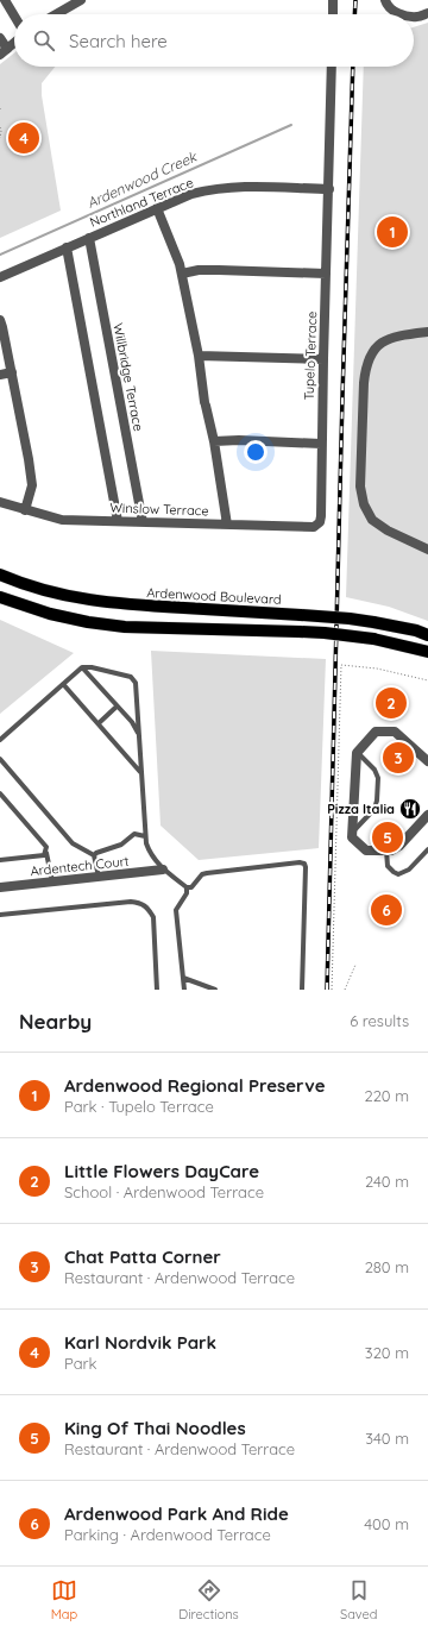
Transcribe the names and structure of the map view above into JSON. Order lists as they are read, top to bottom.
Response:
{
  "streets": {
    "main road": ["Ardenwood Boulevard"],
    "street": [
      "Northland Terrace",
      "Tupelo Terrace",
      "Willbridge Terrace",
      "Winslow Terrace",
      "Ardentech Court"
    ]
  },
  "crossings": [
    ["Northland Terrace", "Tupelo Terrace"],
    ["Northland Terrace", "Willbridge Terrace"],
    ["Tupelo Terrace", "Winslow Terrace"],
    ["Willbridge Terrace", "Winslow Terrace"]
  ],
  "water": ["Ardenwood Creek"],
  "places": {
    "restaurant": ["Pizza Italia"]
  },
  "page": {
    "search": "Search here",
    "pins": [
      "4",
      "1",
      "2",
      "3",
      "5",
      "6"
    ],
    "heading": ["Nearby", "6 results"],
    "list": [
      {
        "mark": "1",
        "name": "Ardenwood Regional Preserve",
        "note": "Park · Tupelo Terrace",
        "value": "220 m"
      },
      {
        "mark": "2",
        "name": "Little Flowers DayCare",
        "note": "School · Ardenwood Terrace",
        "value": "240 m"
      },
      {
        "mark": "3",
        "name": "Chat Patta Corner",
        "note": "Restaurant · Ardenwood Terrace",
        "value": "280 m"
      },
      {
        "mark": "4",
        "name": "Karl Nordvik Park",
        "note": "Park",
        "value": "320 m"
      },
      {
        "mark": "5",
        "name": "King Of Thai Noodles",
        "note": "Restaurant · Ardenwood Terrace",
        "value": "340 m"
      },
      {
        "mark": "6",
        "name": "Ardenwood Park And Ride",
        "note": "Parking · Ardenwood Terrace",
        "value": "400 m"
      }
    ],
    "nav": ["Map", "Directions", "Saved"]
  }
}
